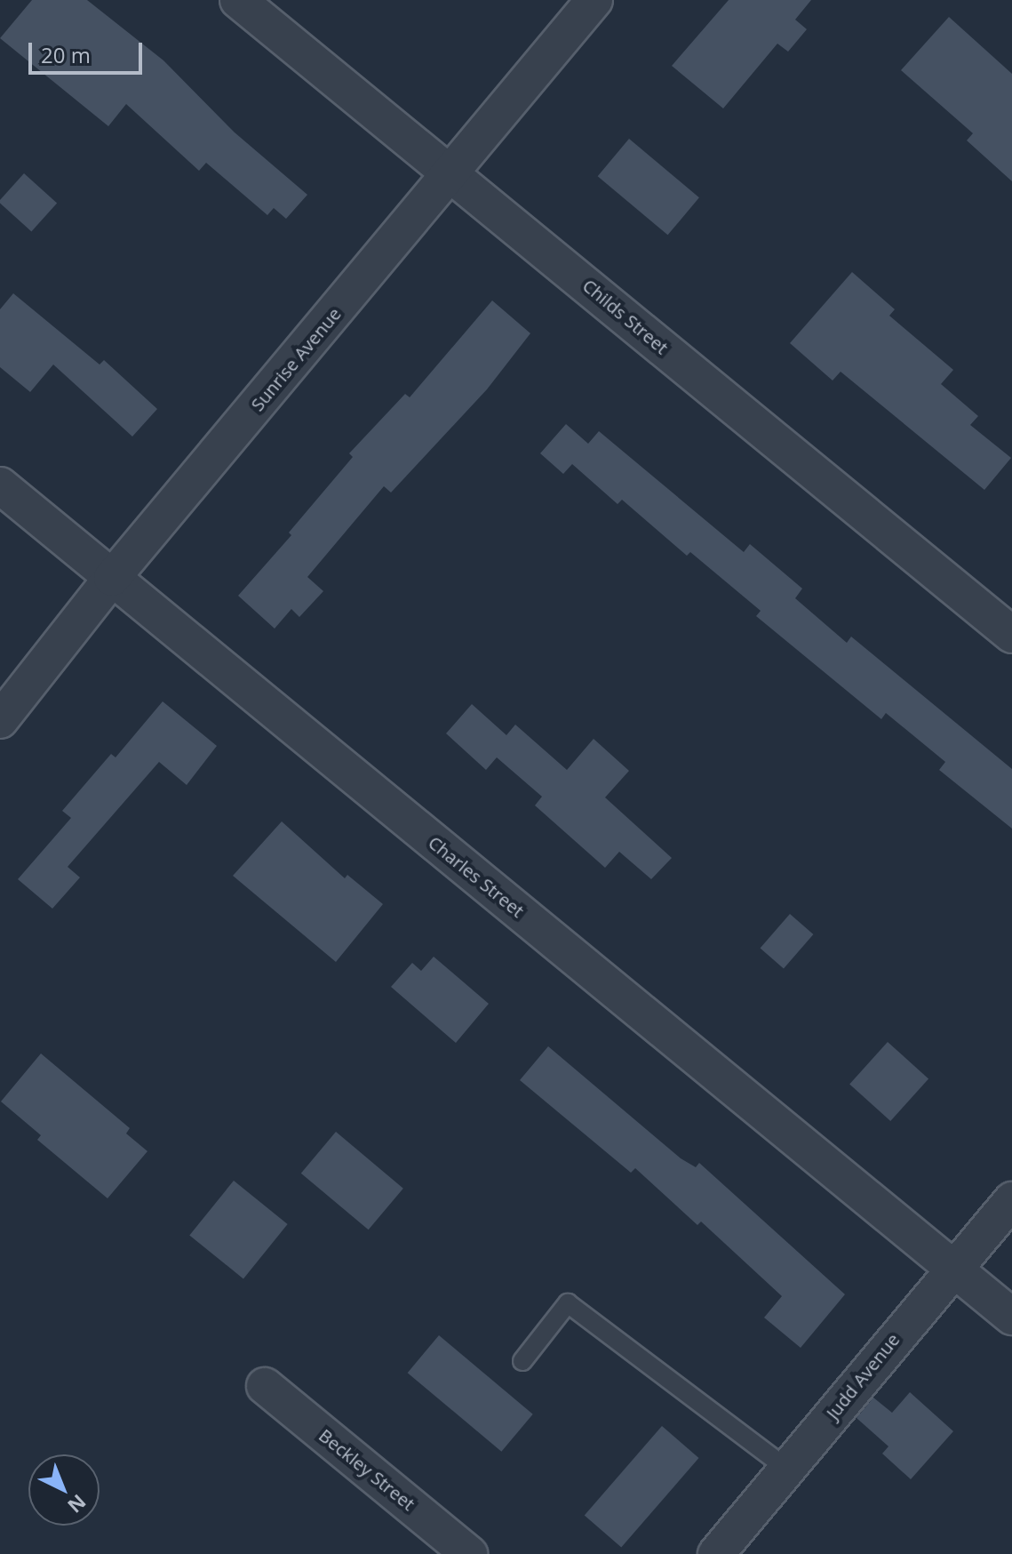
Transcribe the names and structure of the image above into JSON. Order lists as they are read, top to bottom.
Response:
{
  "streets": {
    "street": [
      "Childs Street",
      "Sunrise Avenue",
      "Charles Street",
      "Judd Avenue",
      "Beckley Street"
    ]
  },
  "crossings": [
    ["Childs Street", "Sunrise Avenue"],
    ["Sunrise Avenue", "Charles Street"],
    ["Charles Street", "Judd Avenue"]
  ],
  "scale_bar": "20 m",
  "north": "bottom right"
}
